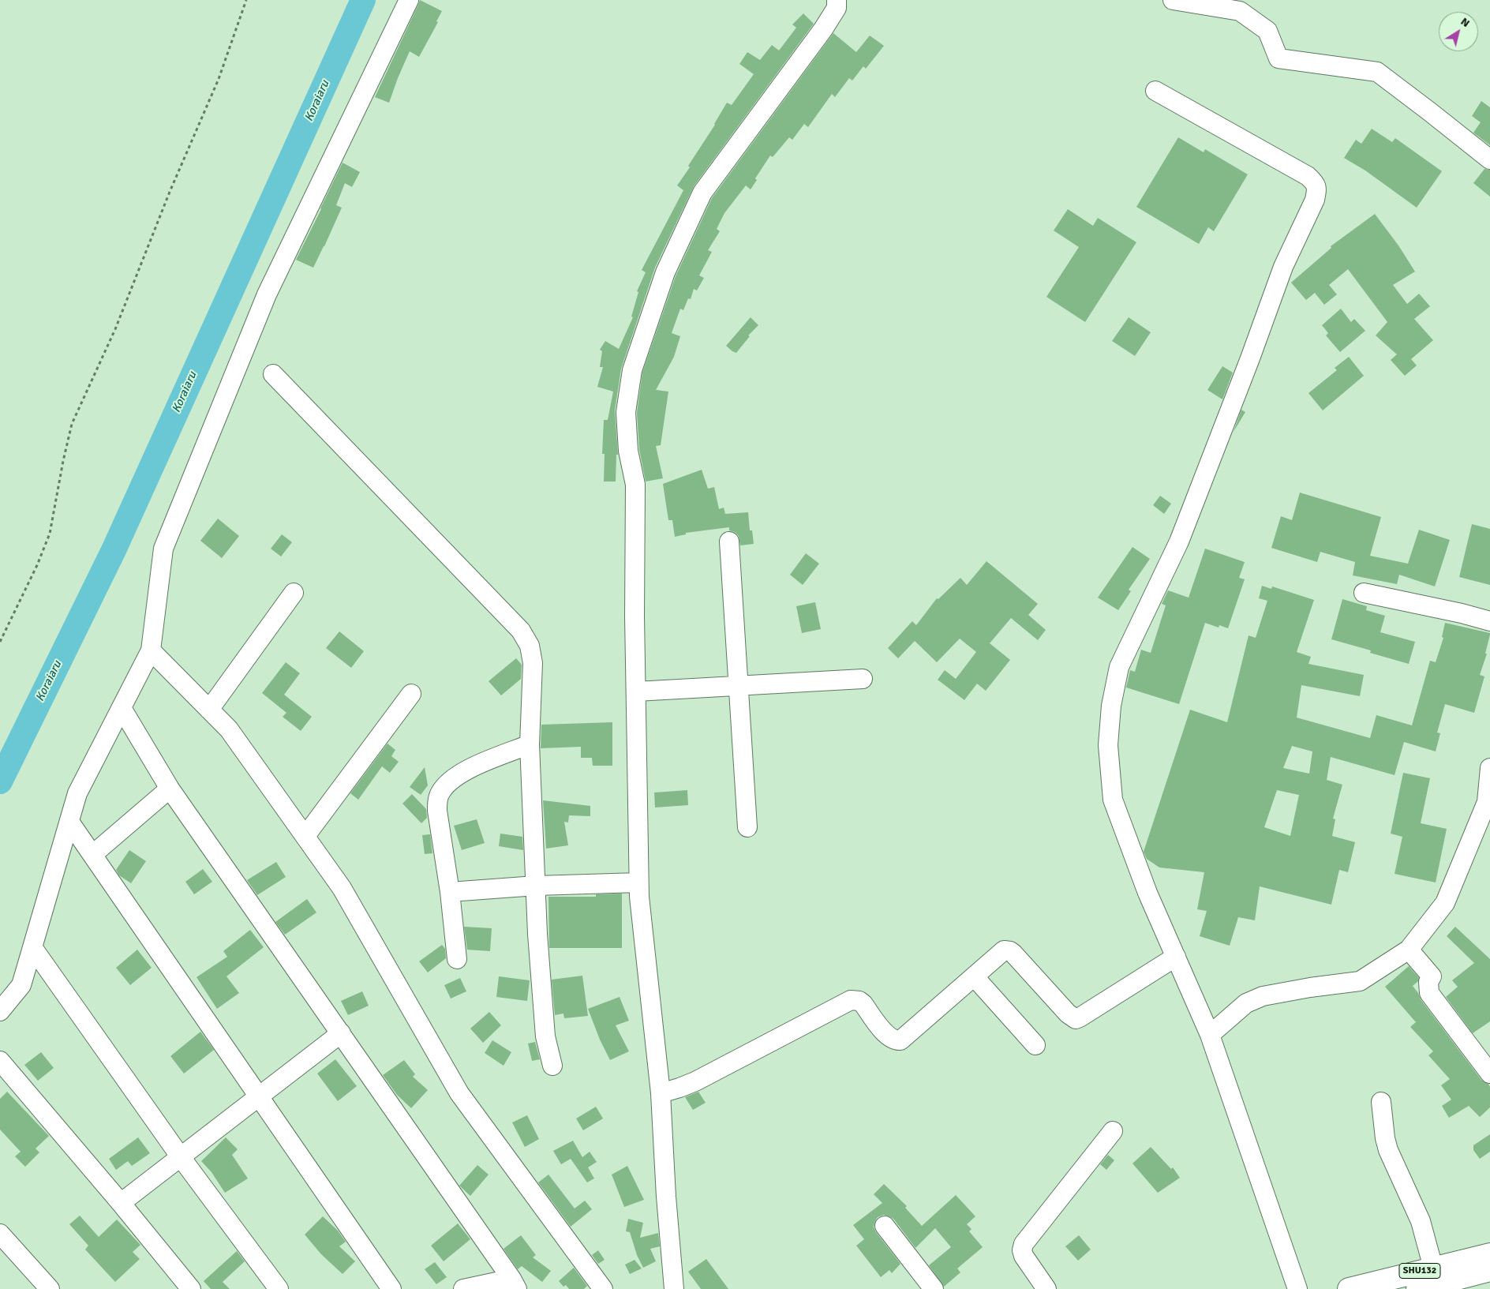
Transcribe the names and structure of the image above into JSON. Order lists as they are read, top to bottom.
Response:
{
  "streets": {
    "main road": ["SHU132"]
  },
  "water": ["Koraiaru"],
  "north": "top right"
}
